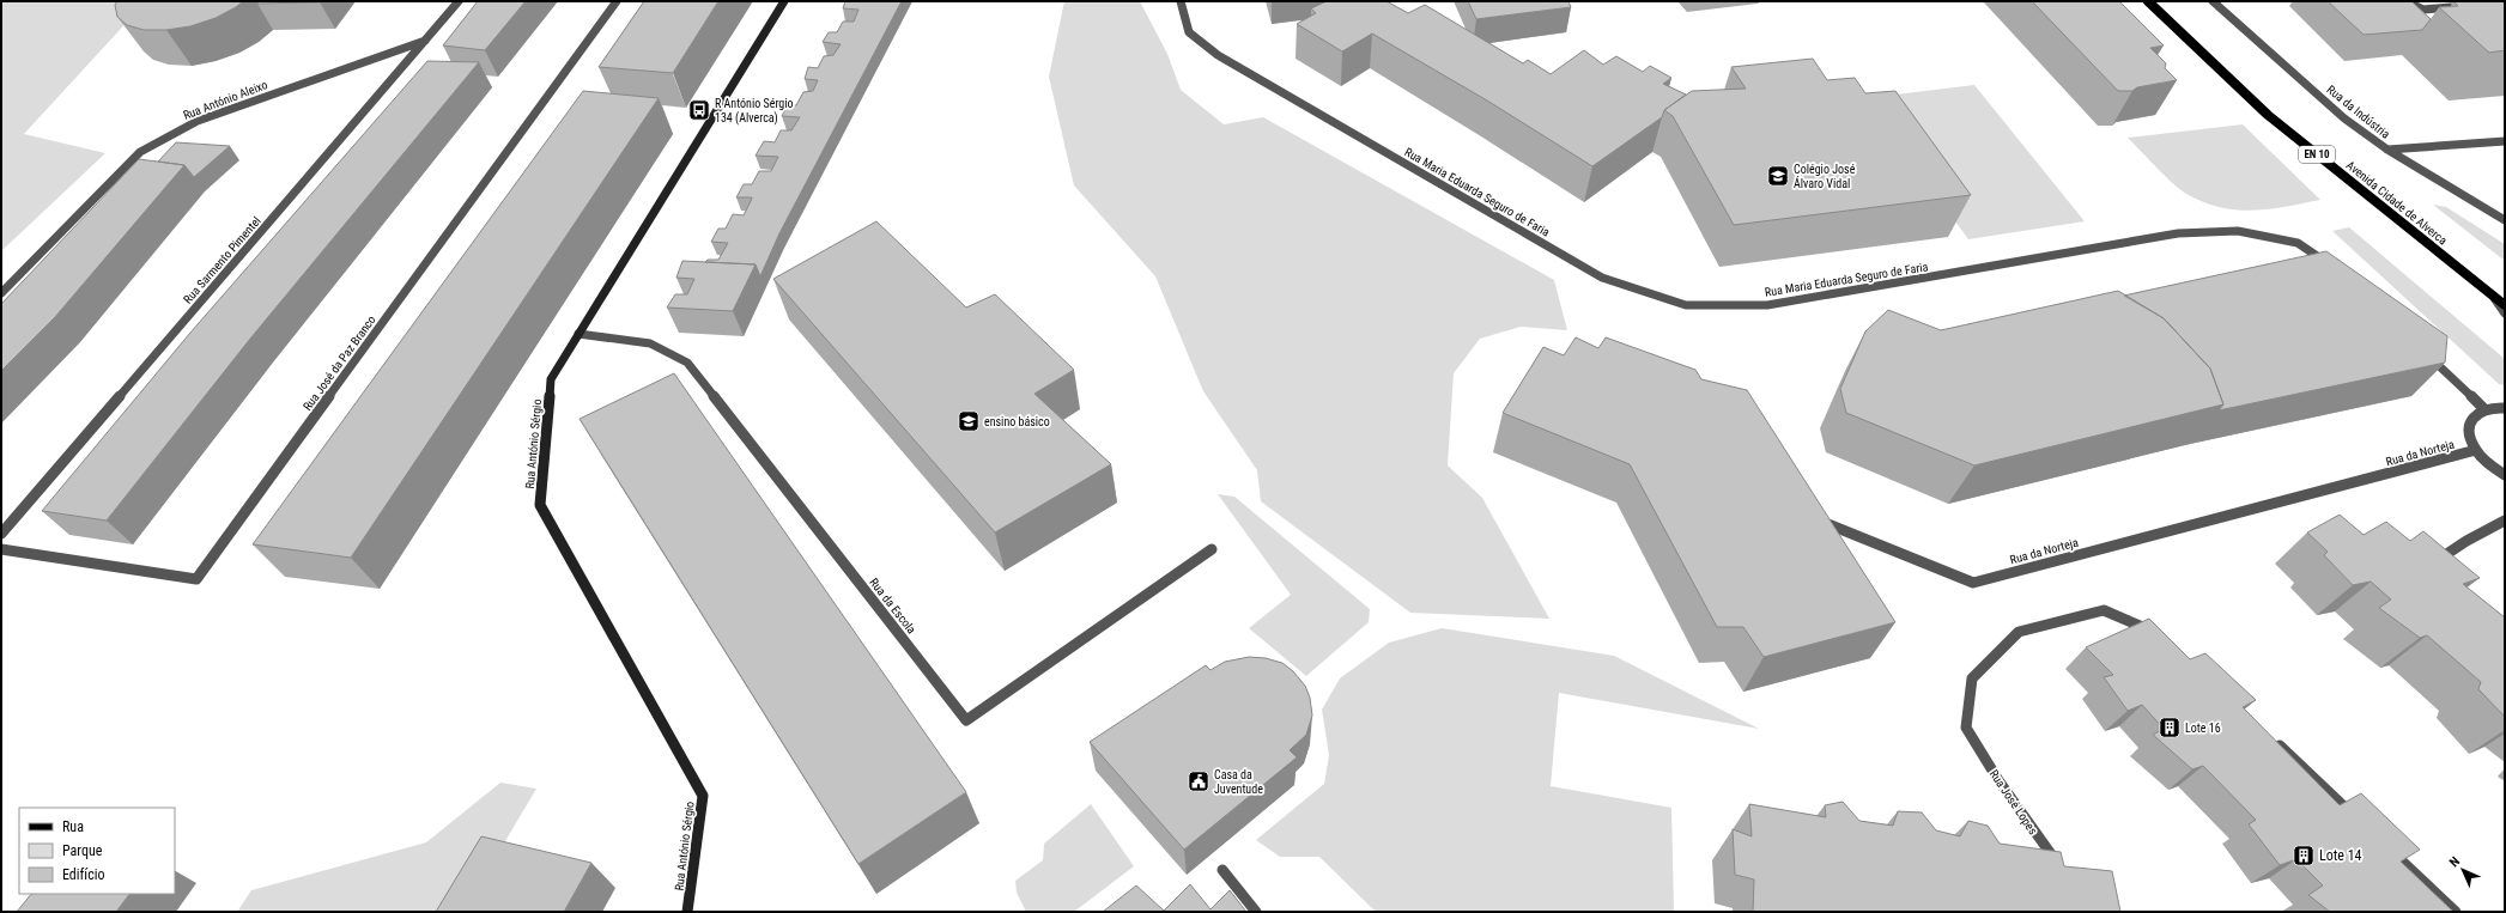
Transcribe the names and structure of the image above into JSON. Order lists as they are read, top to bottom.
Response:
{
  "streets": {
    "main road": ["EN 10", "Avenida Cidade de Alverca", "Rua António Sérgio"],
    "street": [
      "Rua António Aleixo",
      "Rua da Indústria",
      "Rua Maria Eduarda Seguro de Faria",
      "Rua Sarmento Pimentel",
      "Rua José da Paz Branco",
      "Rua da Norteja",
      "Rua da Escola",
      "Rua José Lopes"
    ]
  },
  "crossings": [
    ["Rua António Aleixo", "Rua Sarmento Pimentel"],
    ["Rua António Sérgio", "Rua da Escola"]
  ],
  "places": {
    "bus stop": ["R António Sérgio 134 (Alverca)"],
    "school or university": ["Colégio José Álvaro Vidal", "ensino básico"],
    "building": ["Lote 16", "Lote 14"],
    "public building": ["Casa da Juventude"]
  },
  "legend": ["Rua", "Parque", "Edifício"],
  "north": "top left"
}
